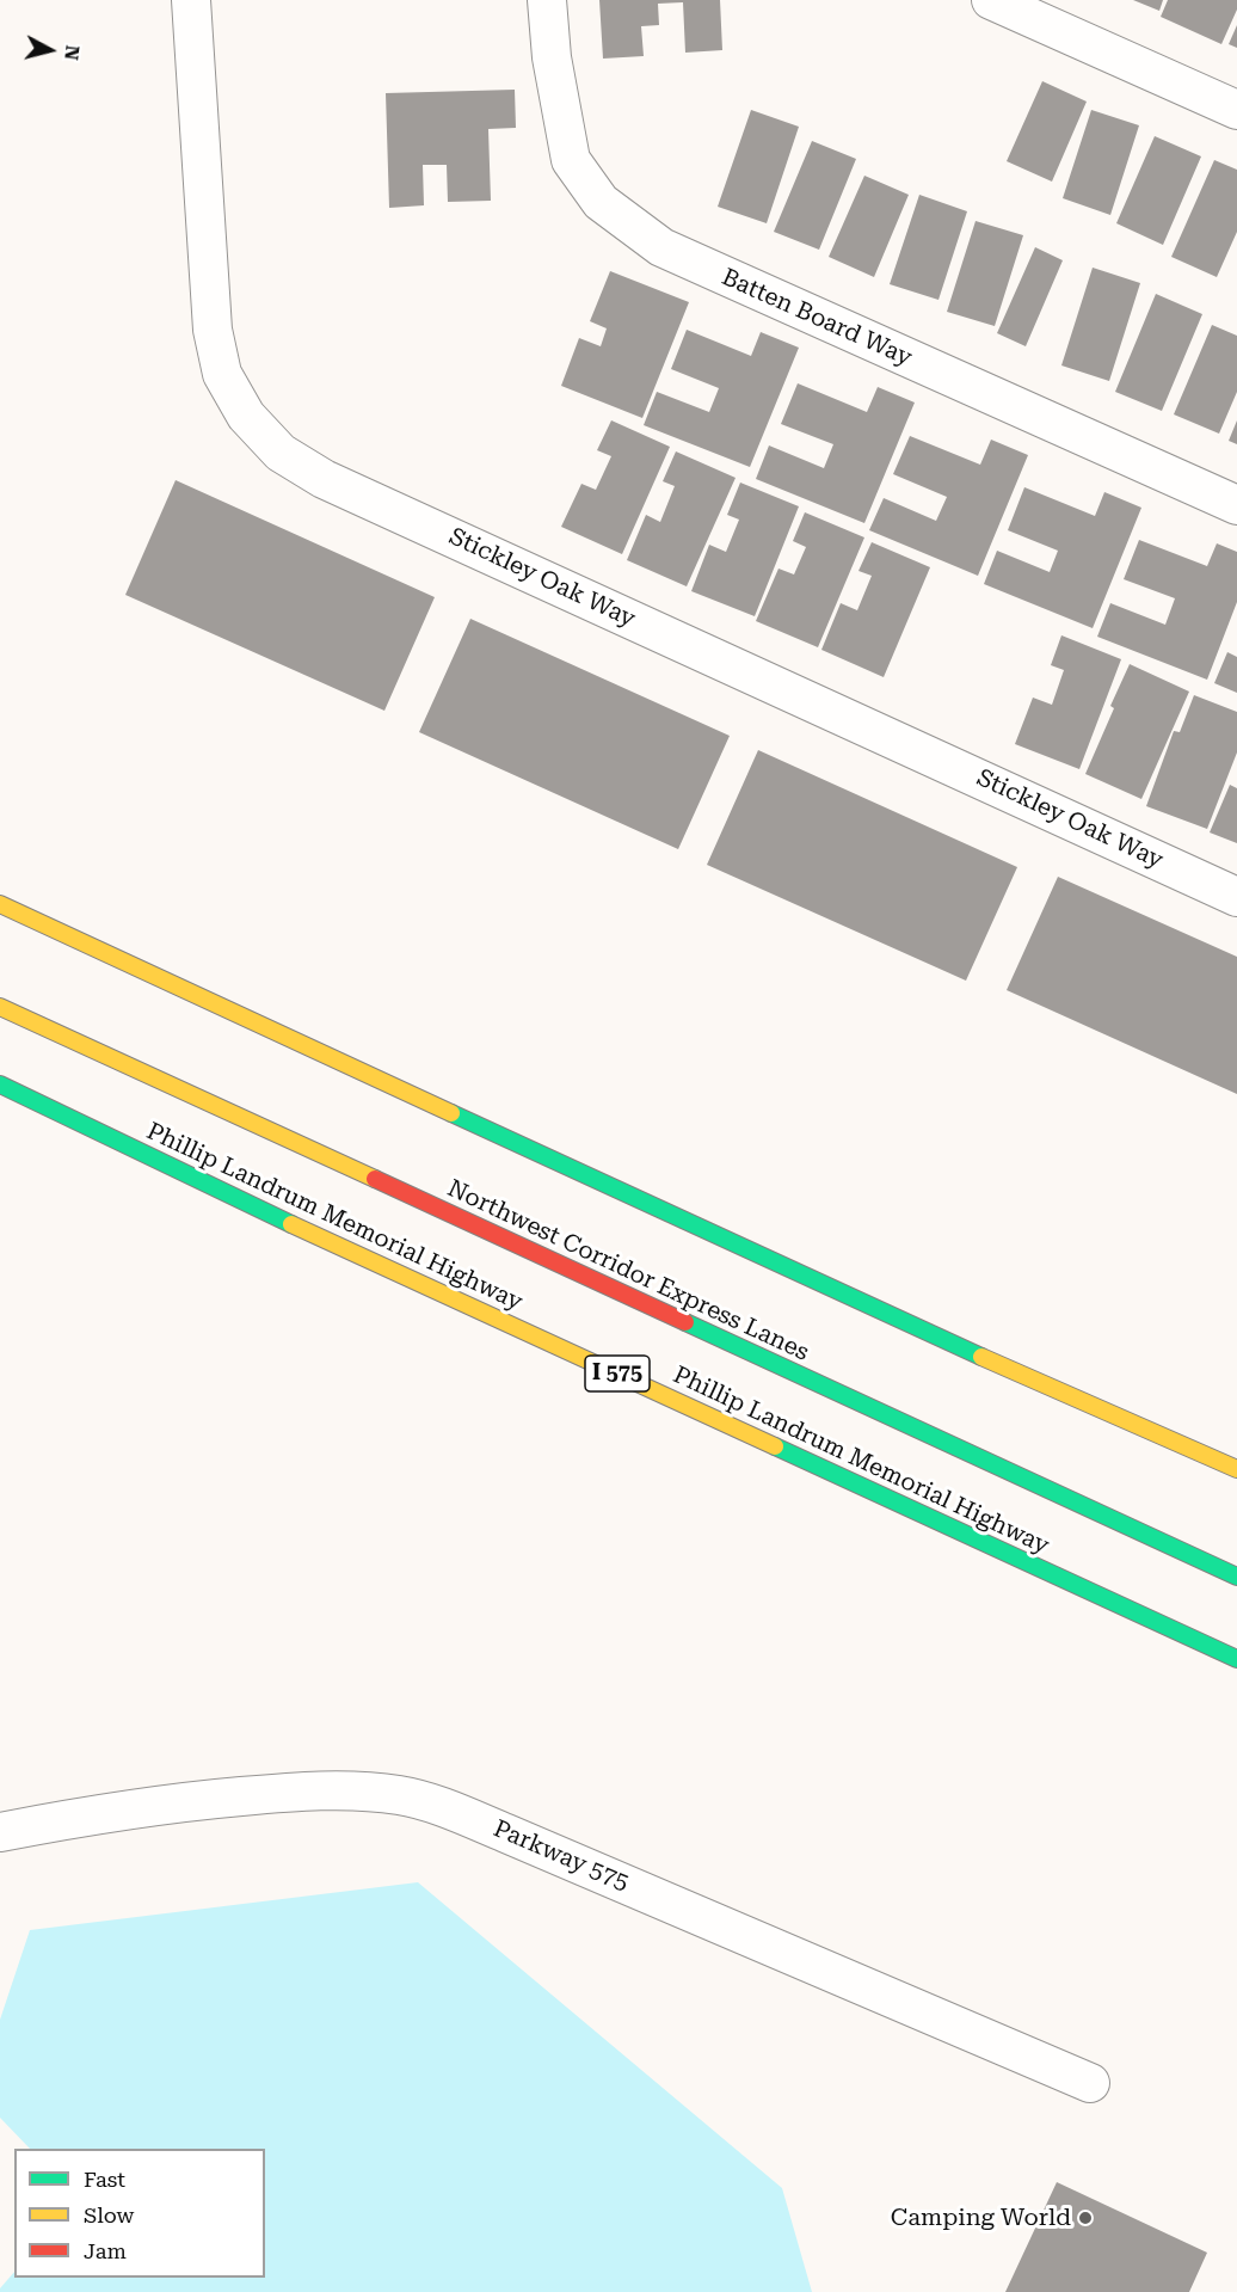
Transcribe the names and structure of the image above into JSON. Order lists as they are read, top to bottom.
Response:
{
  "streets": {
    "highway": ["Phillip Landrum Memorial Highway", "Northwest Corridor Express Lanes", "I 575"],
    "street": ["Batten Board Way", "Stickley Oak Way", "Parkway 575"]
  },
  "places": ["Camping World"],
  "legend": ["Fast", "Slow", "Jam"],
  "north": "right"
}
